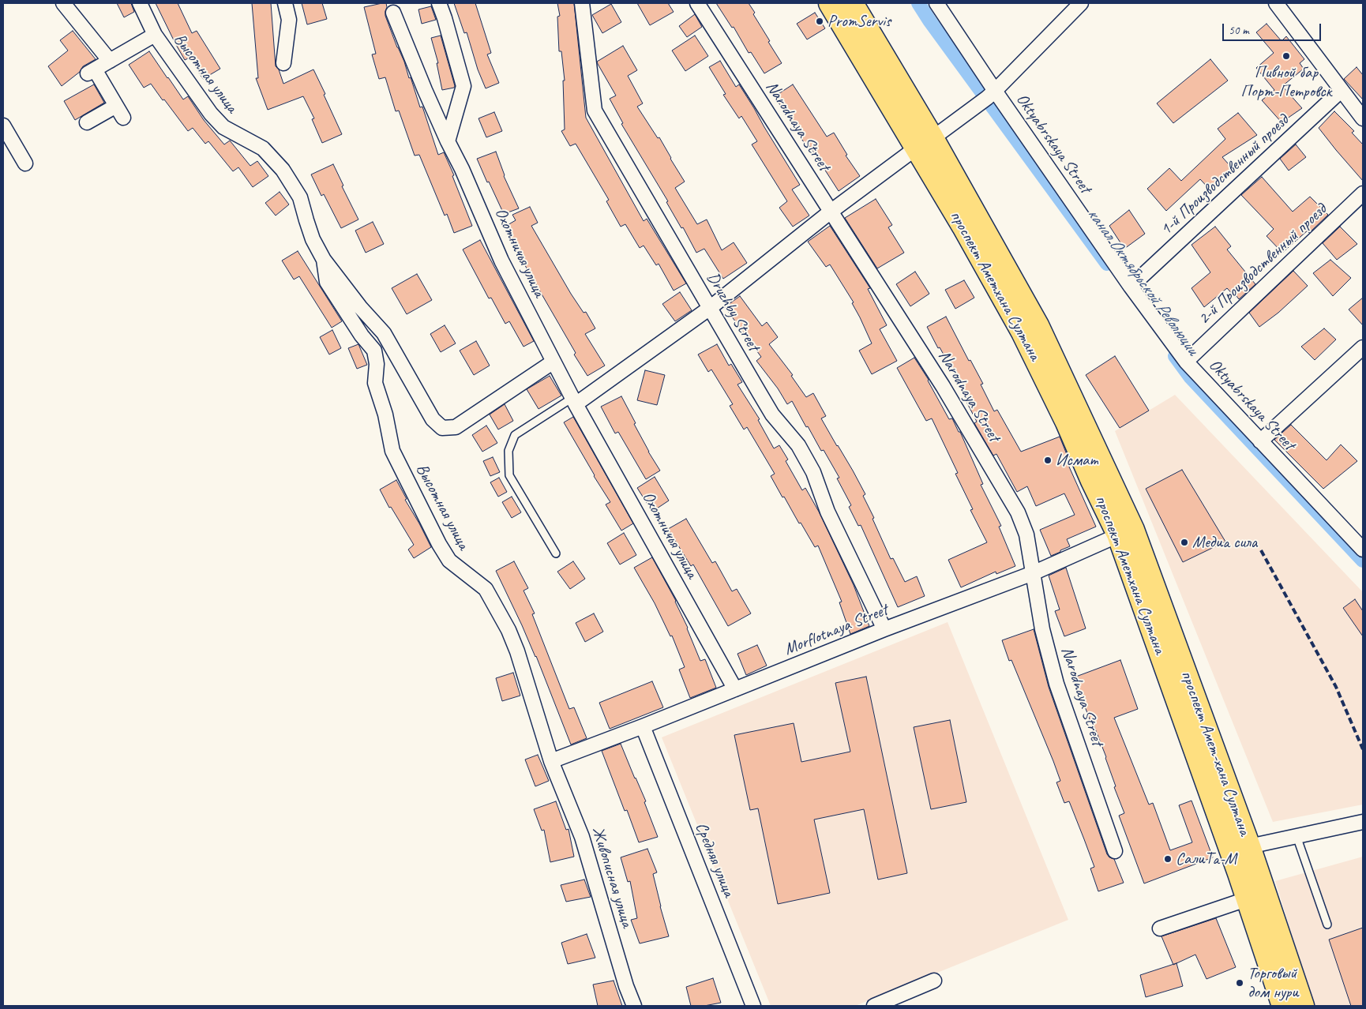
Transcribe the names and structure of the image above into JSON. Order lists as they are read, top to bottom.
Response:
{
  "streets": {
    "main road": ["проспект Амет-хана Султана"],
    "street": [
      "Высотная улица",
      "Narodnaya Street",
      "Oktyabrskaya Street",
      "1-й Производственный проезд",
      "Охотничья улица",
      "2-й Производственный проезд",
      "Druzhby Street",
      "Morflotnaya Street",
      "Средняя улица",
      "Живописная улица"
    ]
  },
  "crossings": [
    ["Высотная улица", "Охотничья улица"],
    ["Высотная улица", "Morflotnaya Street"],
    ["Высотная улица", "Живописная улица"],
    ["Narodnaya Street", "Morflotnaya Street"],
    ["Oktyabrskaya Street", "1-й Производственный проезд"],
    ["Oktyabrskaya Street", "2-й Производственный проезд"],
    ["Охотничья улица", "Morflotnaya Street"],
    ["Druzhby Street", "Morflotnaya Street"],
    ["Morflotnaya Street", "проспект Амет-хана Султана"],
    ["Morflotnaya Street", "Средняя улица"],
    ["Morflotnaya Street", "Живописная улица"]
  ],
  "water": ["канал Октябрьской Революции"],
  "places": [
    "PromServis",
    "Пивной бар Порт-Петровск",
    "Исмат",
    "Медиа сила",
    "СалиТа-М",
    "Торговый дом нури"
  ],
  "scale_bar": "50 m"
}
